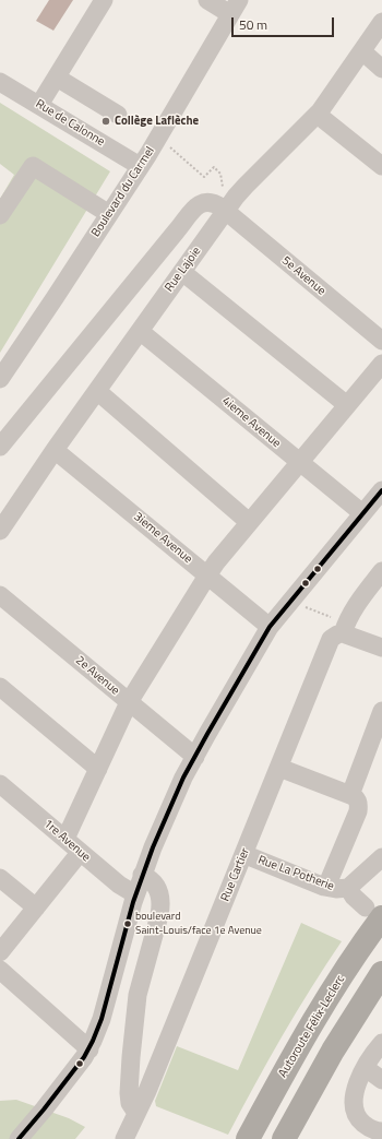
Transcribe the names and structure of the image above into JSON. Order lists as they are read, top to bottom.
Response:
{
  "streets": {
    "highway": ["Autoroute Félix-Leclerc"],
    "street": [
      "Rue de Calonne",
      "Boulevard du Carmel",
      "Rue Lajoie",
      "5e Avenue",
      "4ieme Avenue",
      "3ieme Avenue",
      "2e Avenue",
      "1re Avenue",
      "Rue La Potherie",
      "Rue Cartier"
    ]
  },
  "crossings": [
    ["Rue de Calonne", "Boulevard du Carmel"],
    ["Rue Lajoie", "5e Avenue"],
    ["Rue Lajoie", "4ieme Avenue"],
    ["Rue Lajoie", "3ieme Avenue"],
    ["Rue La Potherie", "Rue Cartier"]
  ],
  "places": ["Collège Laflèche", "boulevard Saint-Louis/face 1e Avenue"],
  "scale_bar": "50 m"
}
